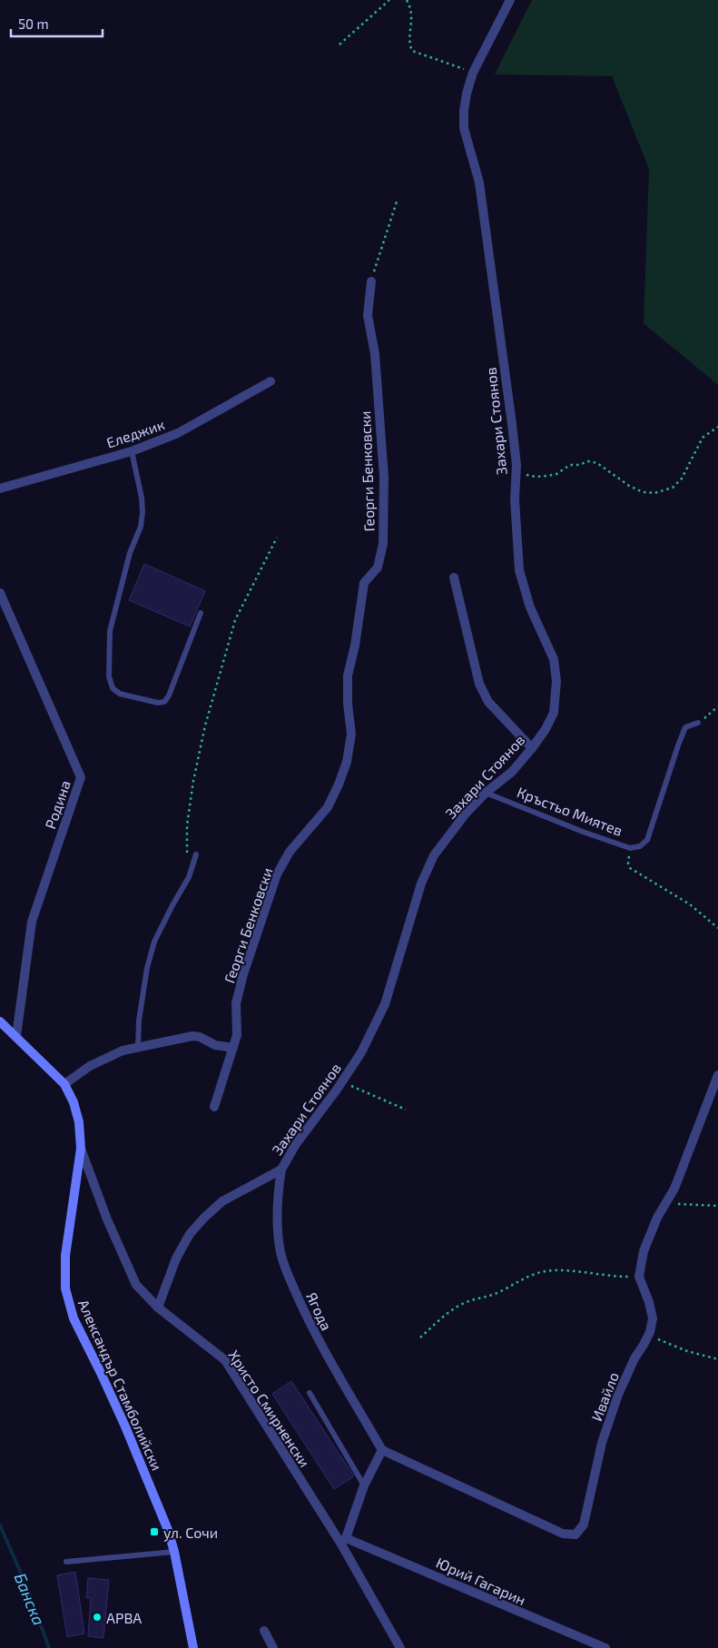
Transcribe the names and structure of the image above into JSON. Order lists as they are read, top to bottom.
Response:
{
  "streets": {
    "street": [
      "Захари Стоянов",
      "Еледжик",
      "Георги Бенковски",
      "Родина",
      "Ягода",
      "Александър Стамболийски",
      "Ивайло",
      "Христо Смирненски",
      "Юрий Гагарин"
    ],
    "lane": ["Кръстьо Миятев"]
  },
  "crossings": [
    ["Захари Стоянов", "Кръстьо Миятев"],
    ["Захари Стоянов", "Ягода"],
    ["Захари Стоянов", "Христо Смирненски"],
    ["Родина", "Александър Стамболийски"],
    ["Ягода", "Ивайло"],
    ["Александър Стамболийски", "Христо Смирненски"],
    ["Христо Смирненски", "Юрий Гагарин"]
  ],
  "water": ["Банска"],
  "places": {
    "transit": ["ул. Сочи"],
    "other": ["АРВА"]
  },
  "scale_bar": "50 m"
}
